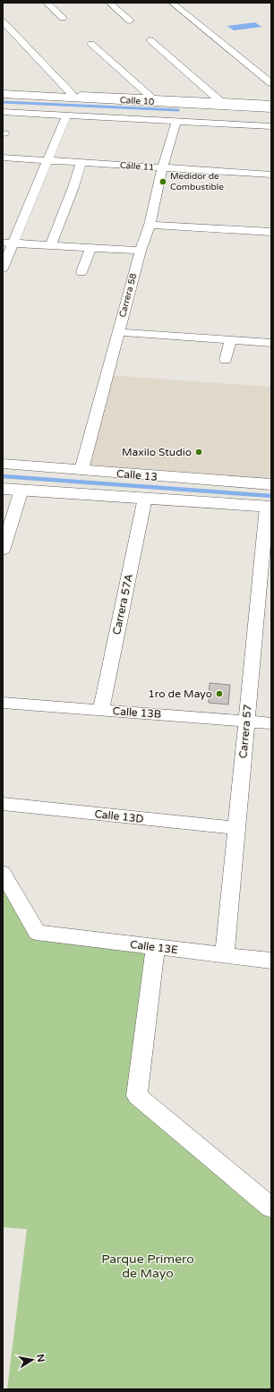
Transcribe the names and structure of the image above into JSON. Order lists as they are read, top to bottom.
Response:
{
  "streets": {
    "main road": ["Calle 10", "Calle 13"],
    "street": [
      "Calle 11",
      "Carrera 58",
      "Carrera 57A",
      "Calle 13B",
      "Carrera 57",
      "Calle 13D",
      "Calle 13E"
    ]
  },
  "crossings": [
    ["Calle 10", "Carrera 58"],
    ["Calle 11", "Carrera 58"],
    ["Carrera 58", "Calle 13"],
    ["Calle 13", "Carrera 57A"],
    ["Calle 13", "Carrera 57"],
    ["Carrera 57A", "Calle 13B"],
    ["Calle 13B", "Carrera 57"],
    ["Carrera 57", "Calle 13D"],
    ["Carrera 57", "Calle 13E"]
  ],
  "parks": ["Parque Primero de Mayo"],
  "places": ["Medidor de Combustible", "Maxilo Studio", "1ro de Mayo"],
  "north": "right"
}
